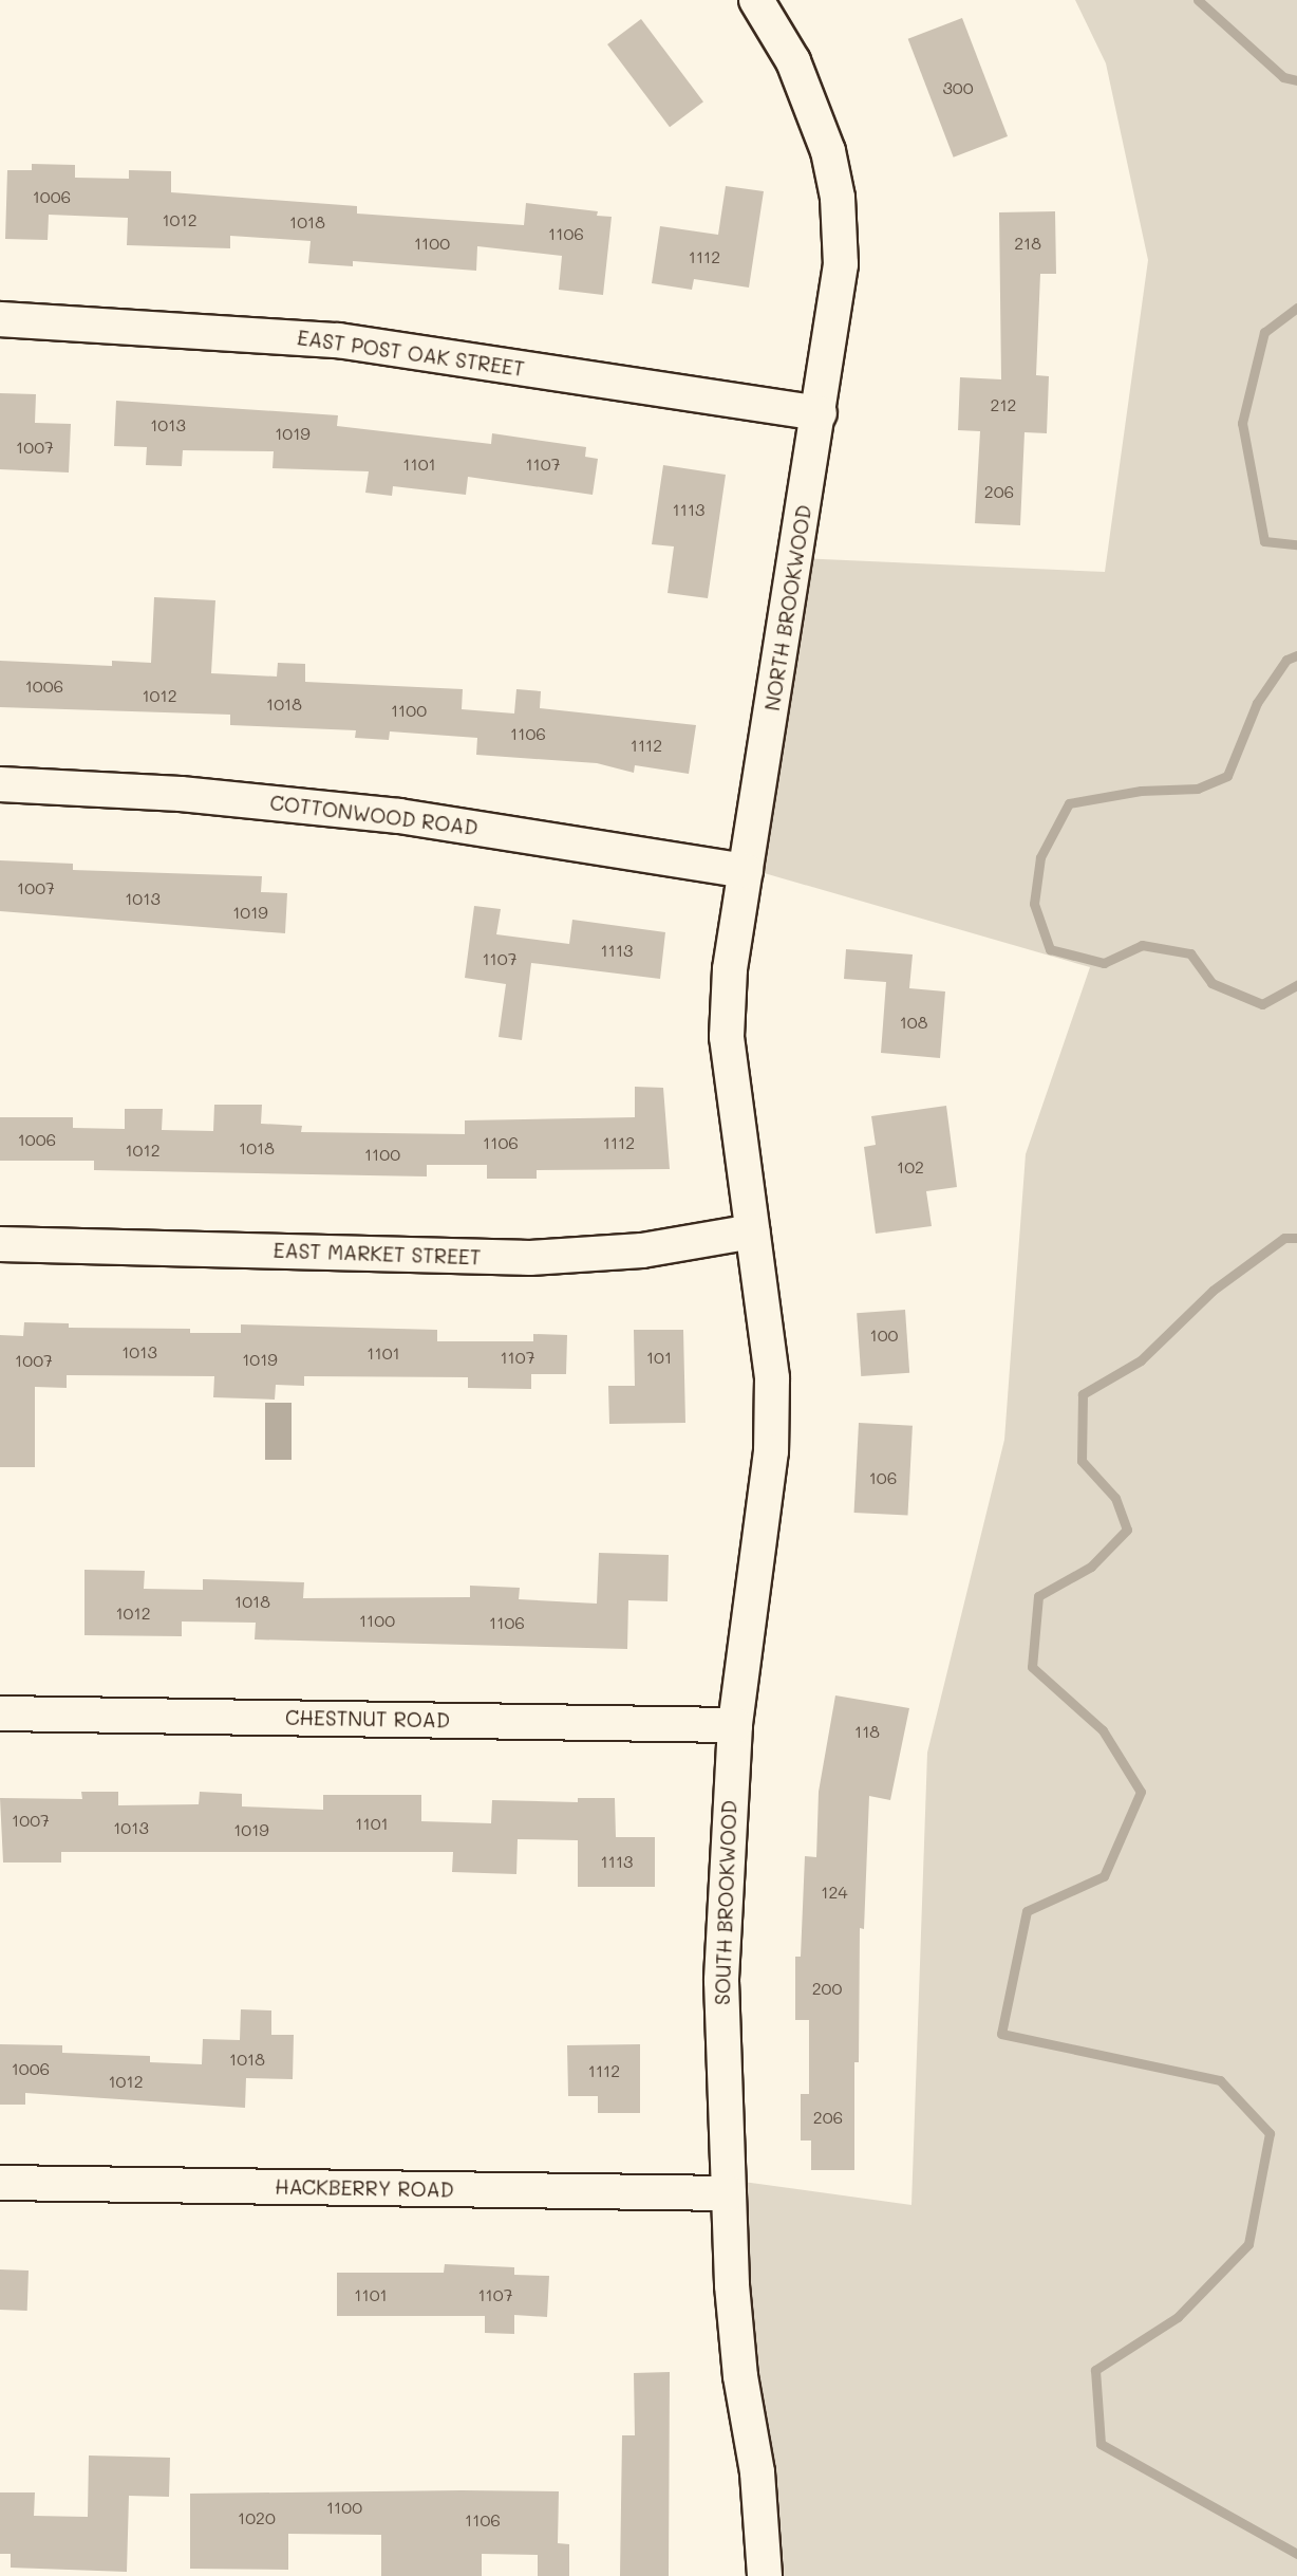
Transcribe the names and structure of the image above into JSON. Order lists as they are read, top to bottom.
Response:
{
  "streets": {
    "street": [
      "EAST POST OAK STREET",
      "NORTH BROOKWOOD",
      "COTTONWOOD ROAD",
      "EAST MARKET STREET",
      "CHESTNUT ROAD",
      "SOUTH BROOKWOOD",
      "HACKBERRY ROAD"
    ]
  },
  "crossings": [
    ["EAST POST OAK STREET", "NORTH BROOKWOOD"],
    ["NORTH BROOKWOOD", "COTTONWOOD ROAD"],
    ["NORTH BROOKWOOD", "EAST MARKET STREET"],
    ["NORTH BROOKWOOD", "SOUTH BROOKWOOD"],
    ["EAST MARKET STREET", "SOUTH BROOKWOOD"],
    ["CHESTNUT ROAD", "SOUTH BROOKWOOD"],
    ["SOUTH BROOKWOOD", "HACKBERRY ROAD"]
  ],
  "house_numbers": [
    "300",
    "1006",
    "1012",
    "1018",
    "1106",
    "1100",
    "218",
    "1112",
    "212",
    "1013",
    "1019",
    "1007",
    "1101",
    "1107",
    "206",
    "1113",
    "1006",
    "1012",
    "1018",
    "1100",
    "1106",
    "1112",
    "1007",
    "1013",
    "1019",
    "1113",
    "1107",
    "108",
    "1006",
    "1106",
    "1112",
    "1018",
    "1012",
    "1100",
    "102",
    "100",
    "1013",
    "1101",
    "1107",
    "101",
    "1019",
    "1007",
    "106",
    "1018",
    "1012",
    "1100",
    "1106",
    "118",
    "1007",
    "1101",
    "1013",
    "1019",
    "1113",
    "124",
    "200",
    "1018",
    "1006",
    "1112",
    "1012",
    "206",
    "1101",
    "1107",
    "1100",
    "1020",
    "1106"
  ]
}
